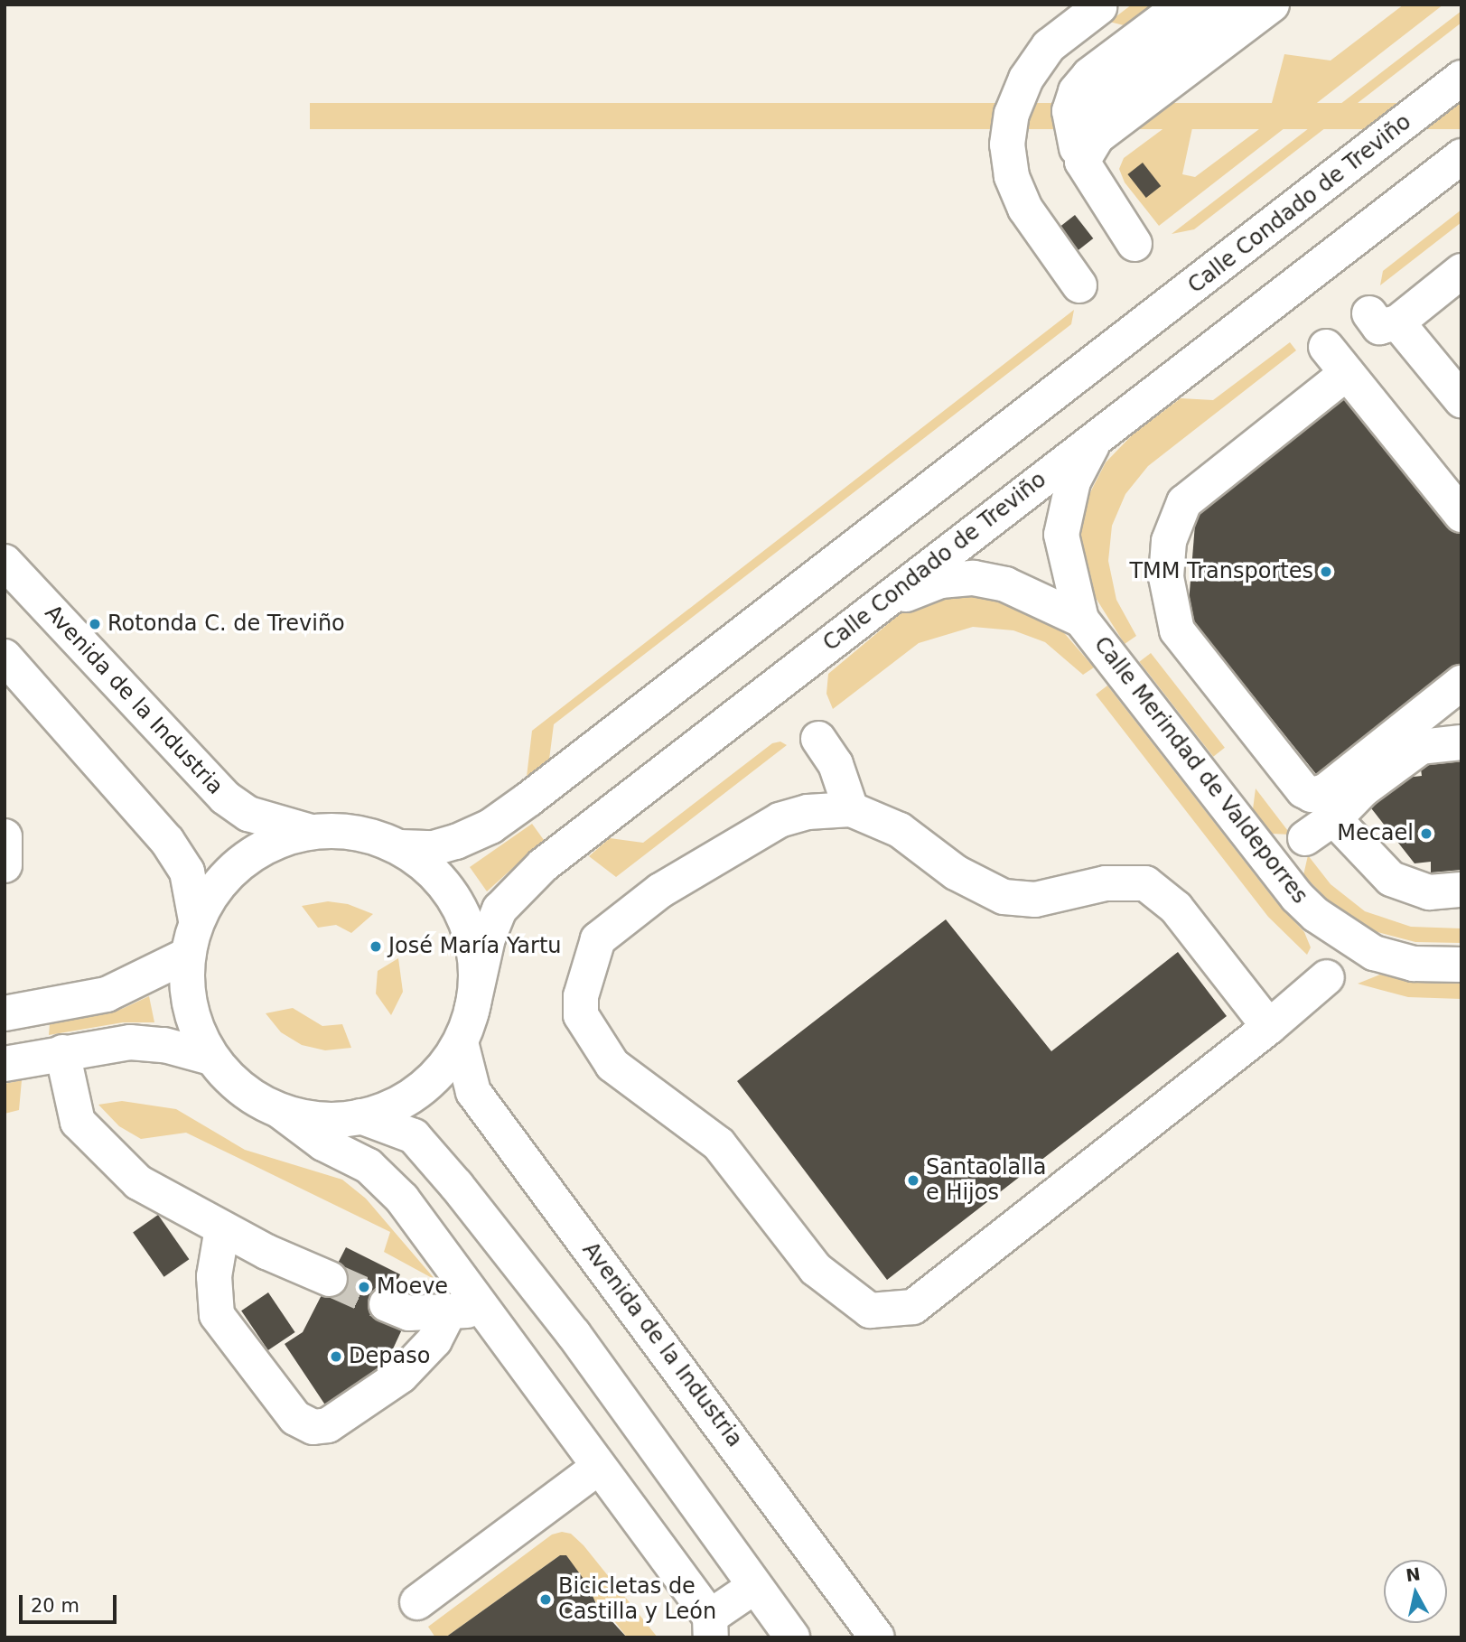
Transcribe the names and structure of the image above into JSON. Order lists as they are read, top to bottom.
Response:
{
  "streets": {
    "street": ["Calle Condado de Treviño", "Avenida de la Industria", "Calle Merindad de Valdeporres"]
  },
  "crossings": [
    ["Calle Condado de Treviño", "Calle Merindad de Valdeporres"]
  ],
  "places": [
    "TMM Transportes",
    "Rotonda C. de Treviño",
    "Mecael",
    "José María Yartu",
    "Santaolalla e Hijos",
    "Moeve",
    "Depaso",
    "Bicicletas de Castilla y León"
  ],
  "scale_bar": "20 m",
  "north": "top"
}
